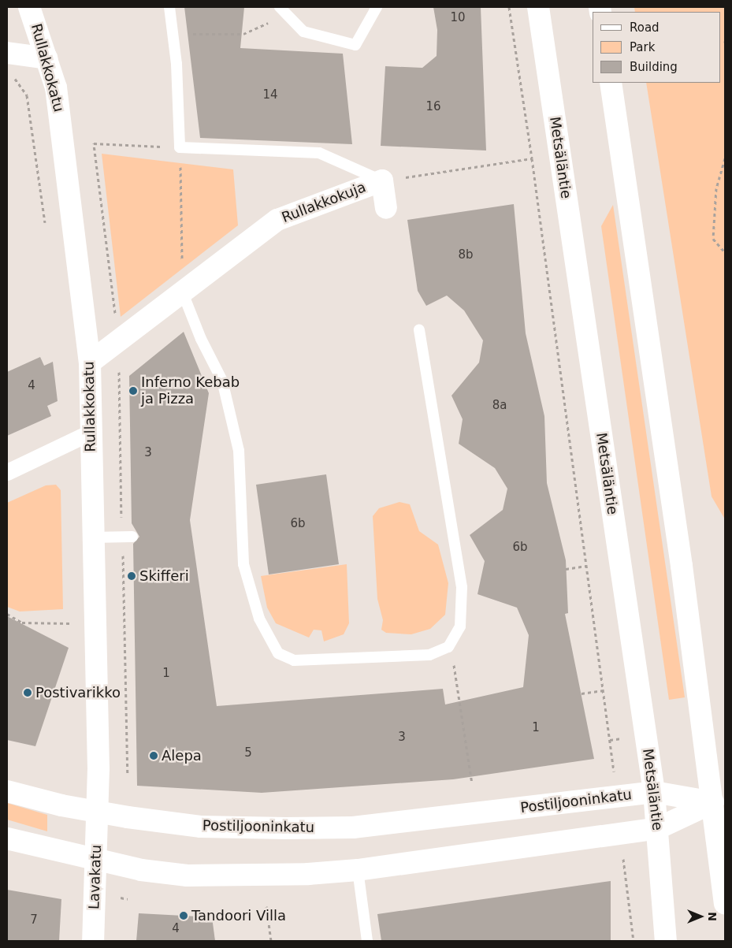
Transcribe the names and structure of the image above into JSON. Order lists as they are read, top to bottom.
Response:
{
  "streets": {
    "street": [
      "Rullakkokatu",
      "Metsäläntie",
      "Rullakkokuja",
      "Postiljooninkatu",
      "Lavakatu"
    ]
  },
  "crossings": [
    ["Rullakkokatu", "Rullakkokuja"],
    ["Rullakkokatu", "Postiljooninkatu"],
    ["Rullakkokatu", "Lavakatu"],
    ["Metsäläntie", "Postiljooninkatu"],
    ["Postiljooninkatu", "Lavakatu"]
  ],
  "places": [
    "Inferno Kebab ja Pizza",
    "Skifferi",
    "Postivarikko",
    "Alepa",
    "Tandoori Villa"
  ],
  "house_numbers": [
    "10",
    "14",
    "16",
    "8b",
    "4",
    "8a",
    "3",
    "6b",
    "6b",
    "1",
    "1",
    "3",
    "5",
    "7",
    "4"
  ],
  "legend": ["Road", "Park", "Building"],
  "north": "right"
}
